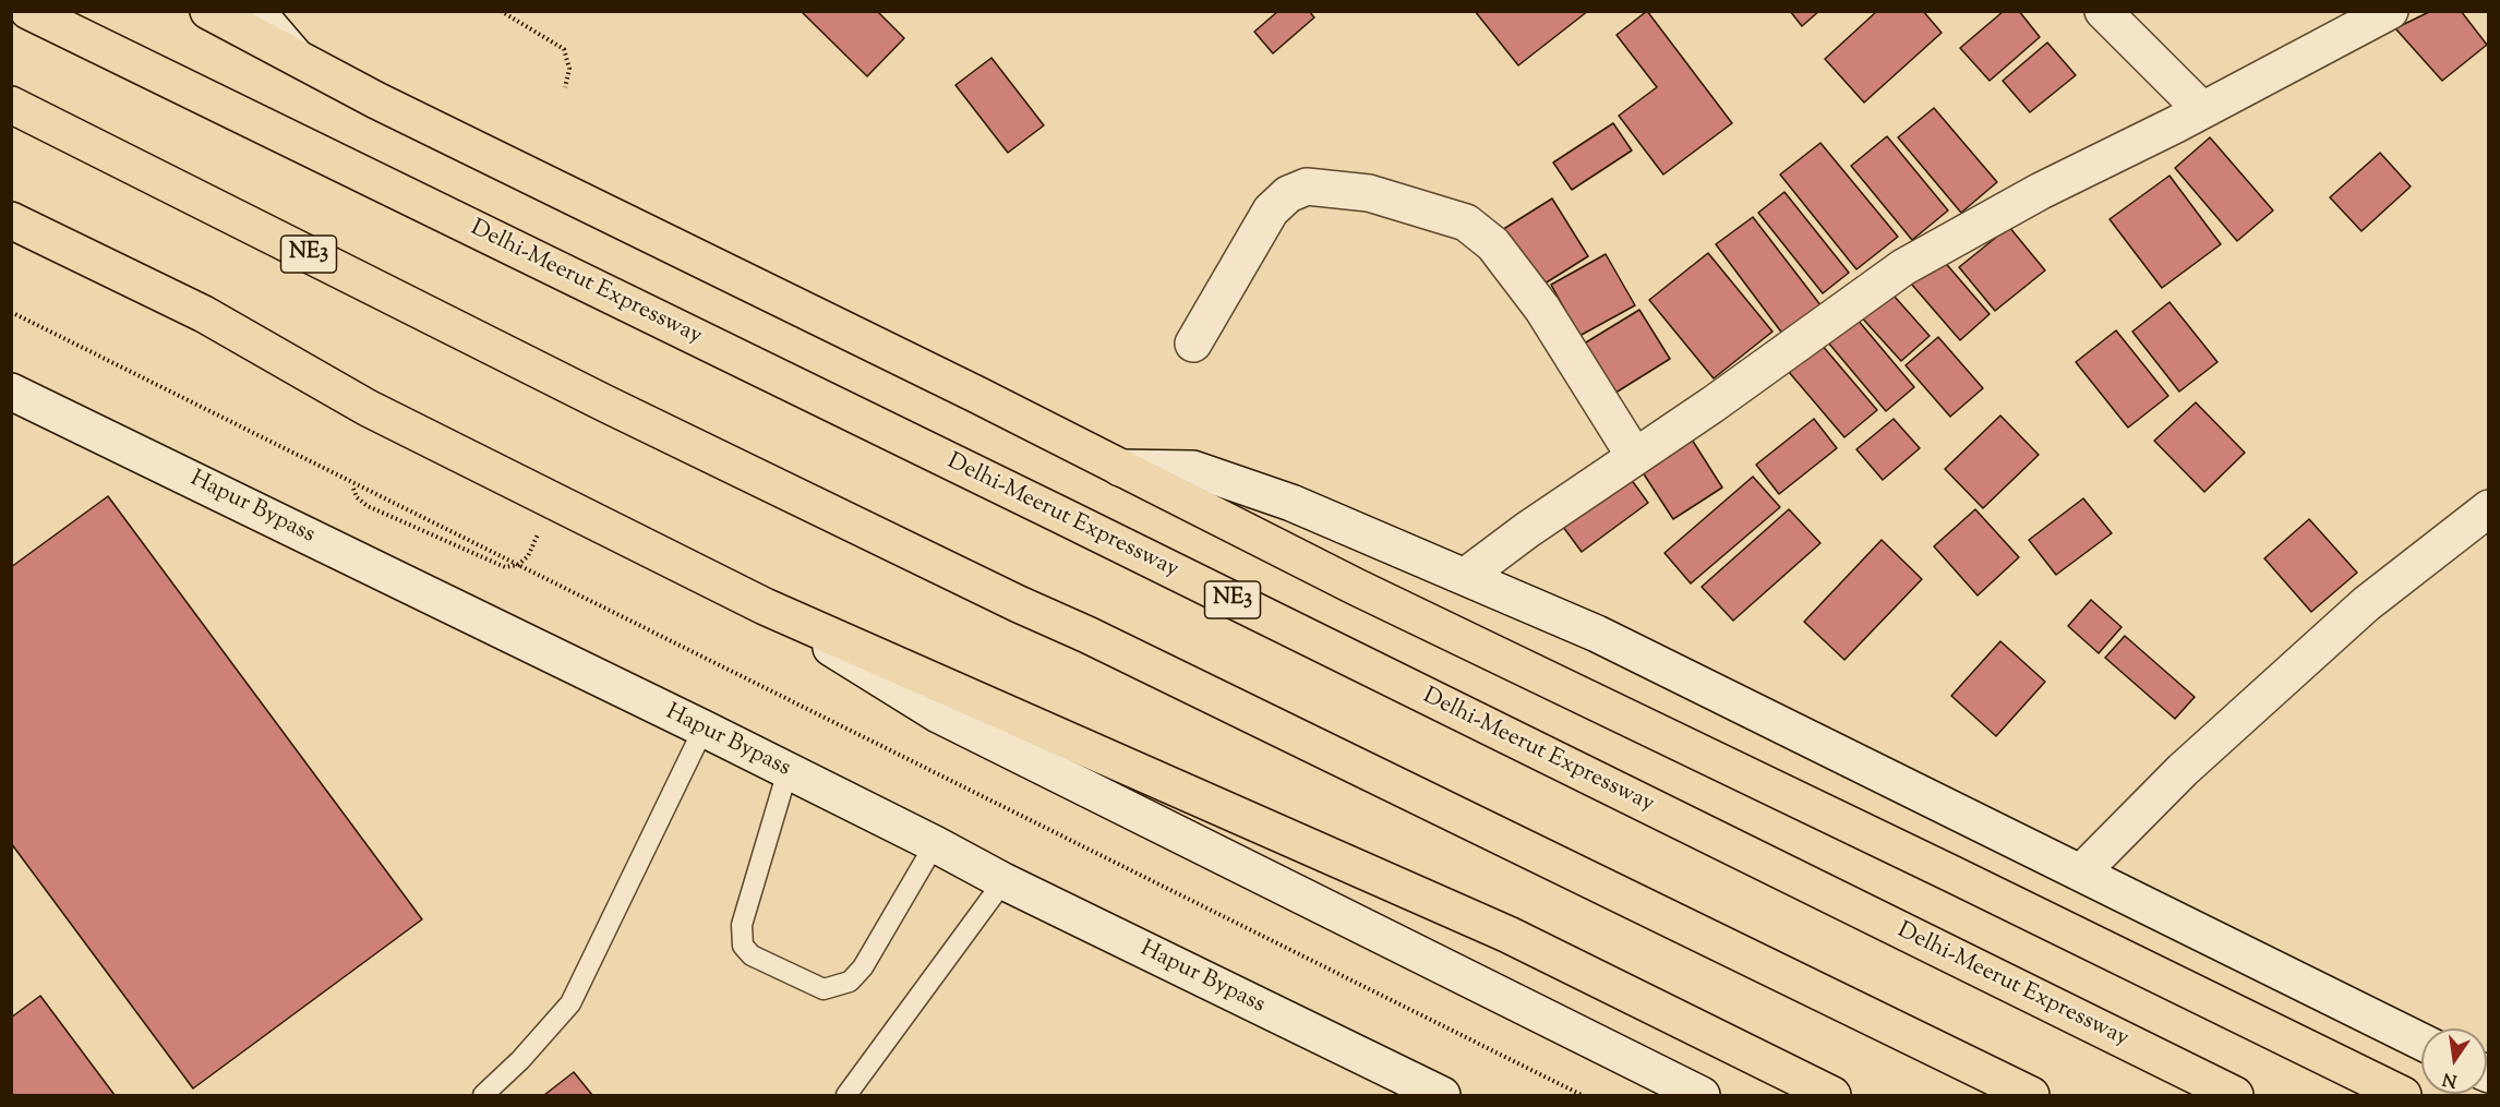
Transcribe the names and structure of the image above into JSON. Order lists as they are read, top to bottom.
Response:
{
  "streets": {
    "highway": ["NE3", "Delhi-Meerut Expressway"],
    "street": ["Hapur Bypass"]
  },
  "north": "bottom"
}
